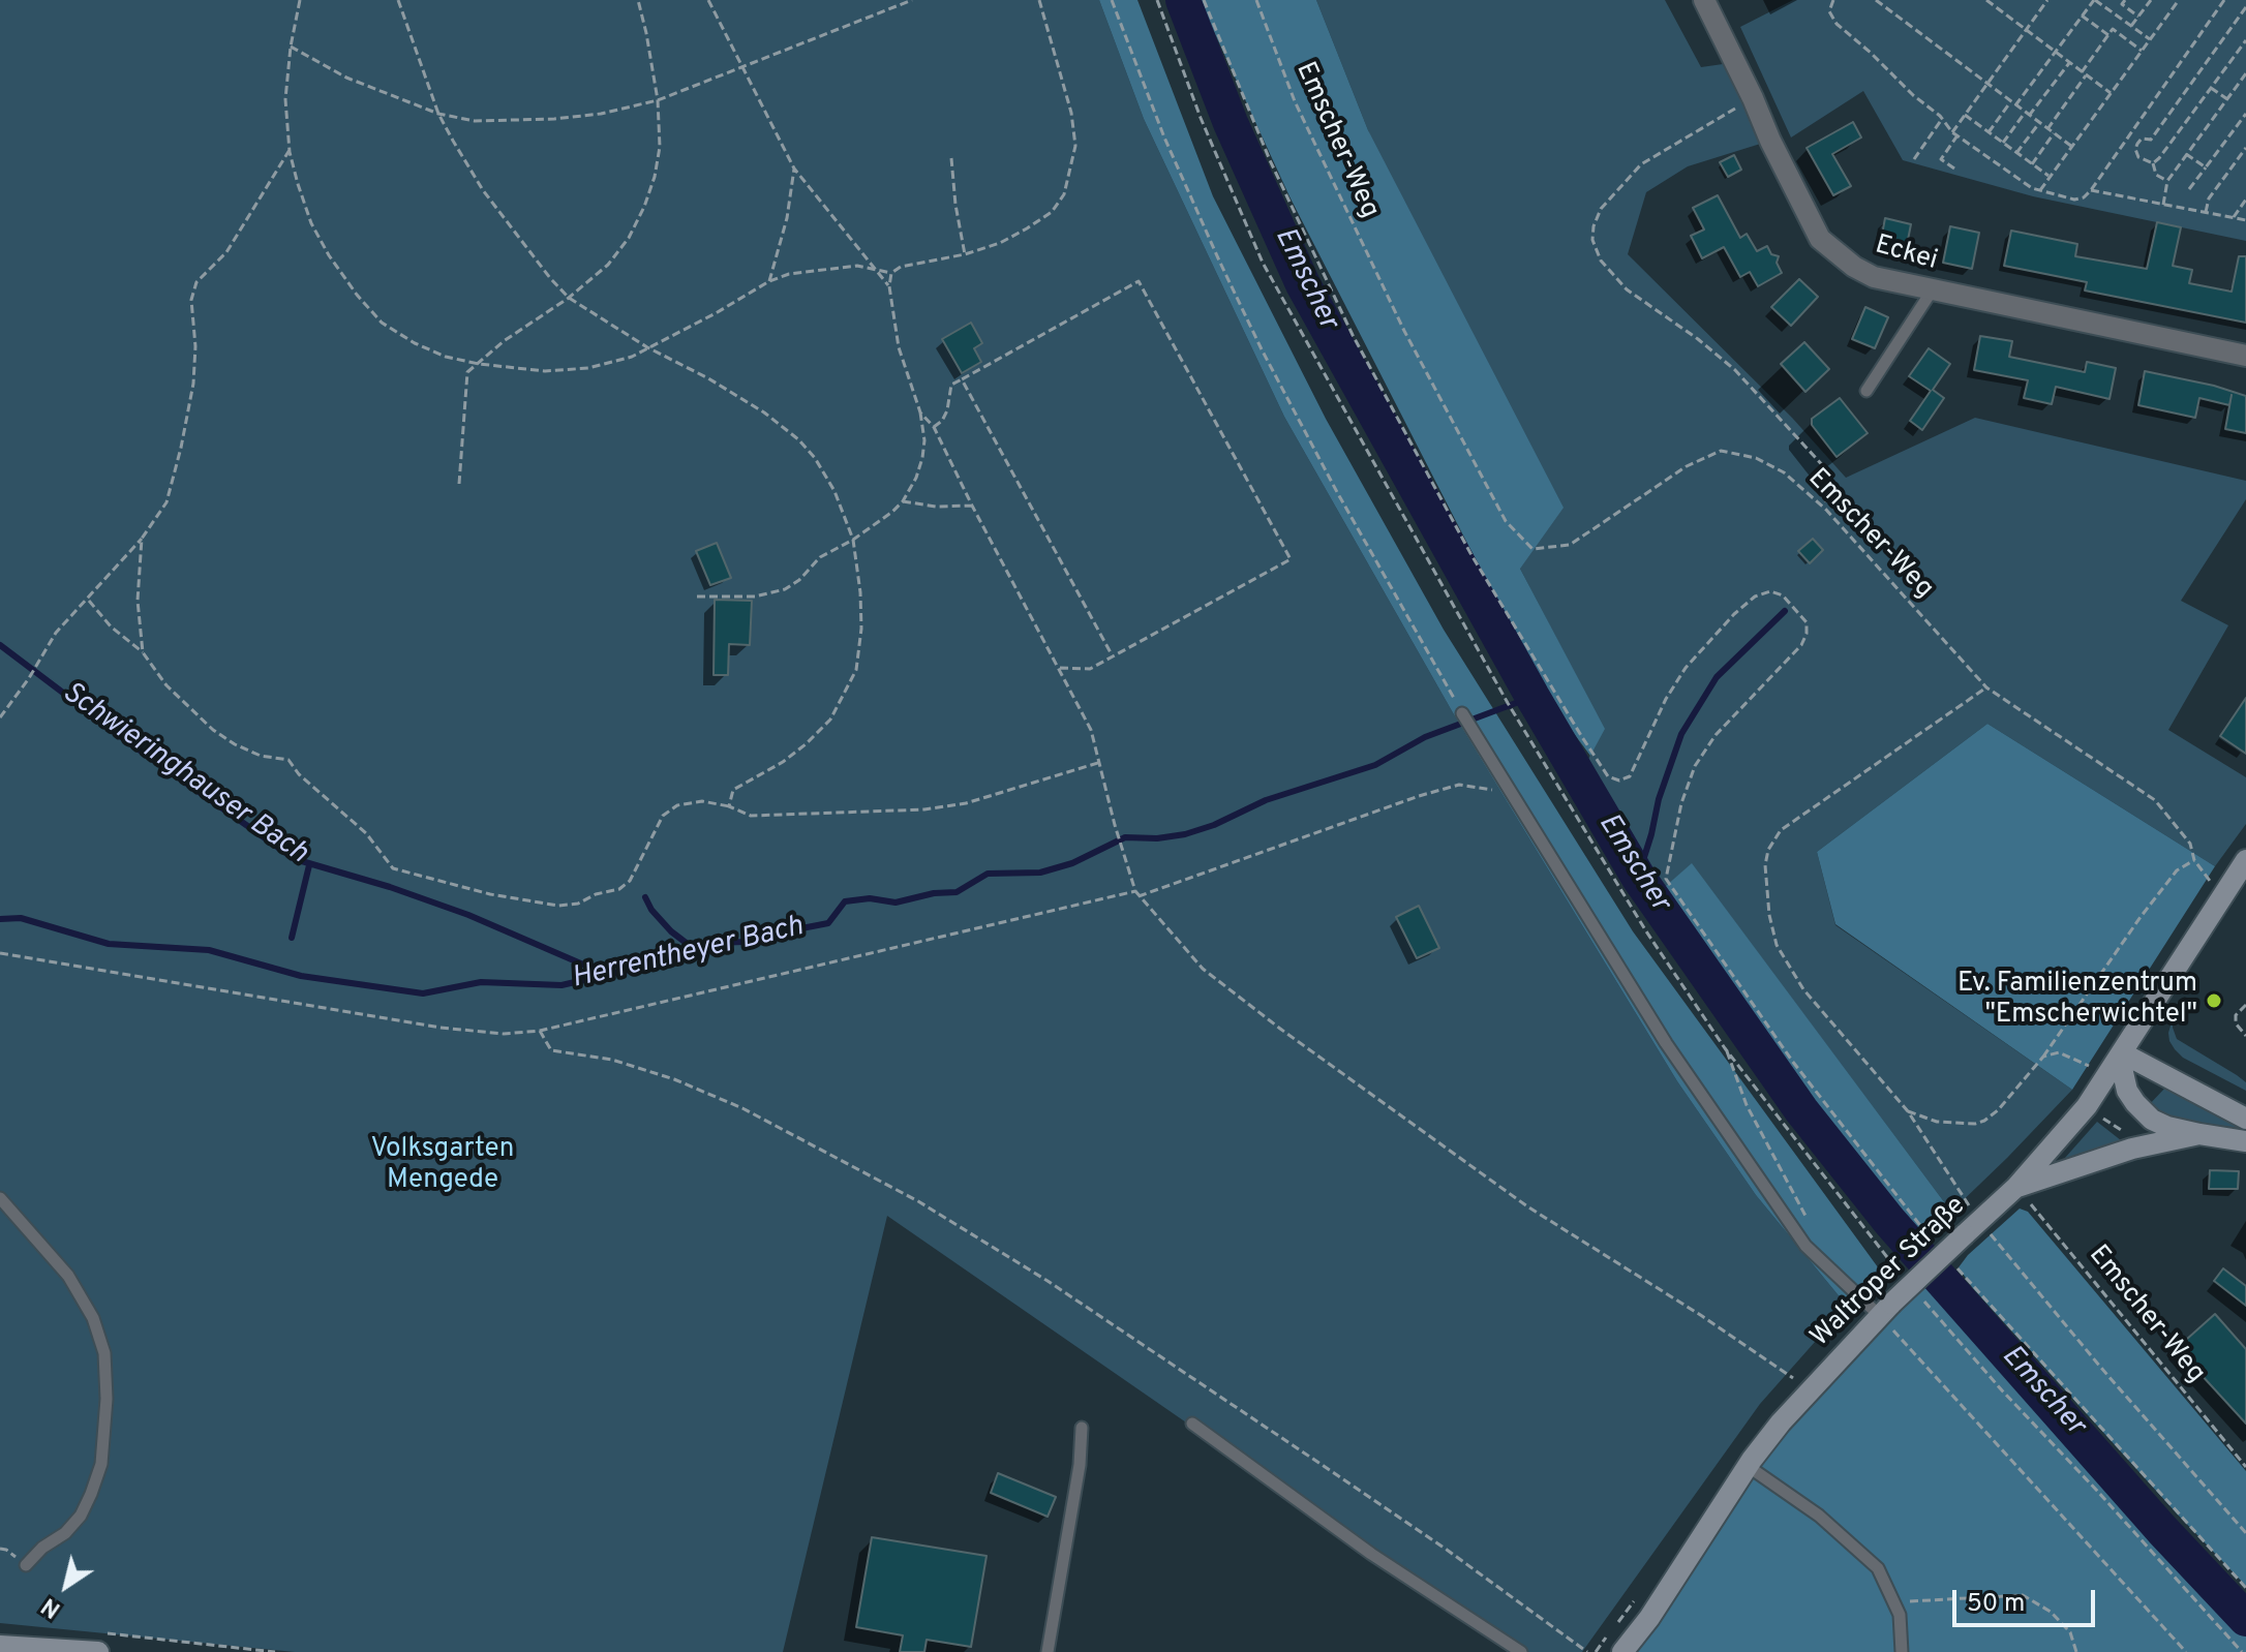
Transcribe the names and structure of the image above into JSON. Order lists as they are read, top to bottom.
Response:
{
  "streets": {
    "main road": ["Waltroper Straße"],
    "street": ["Eckei"],
    "path": ["Emscher-Weg"]
  },
  "crossings": [
    ["Emscher-Weg", "Waltroper Straße"]
  ],
  "water": ["Emscher", "Schwieringhauser Bach", "Herrentheyer Bach"],
  "parks": ["Volksgarten Mengede"],
  "places": ["Ev. Familienzentrum \"Emscherwichtel\""],
  "scale_bar": "50 m",
  "north": "bottom left"
}
